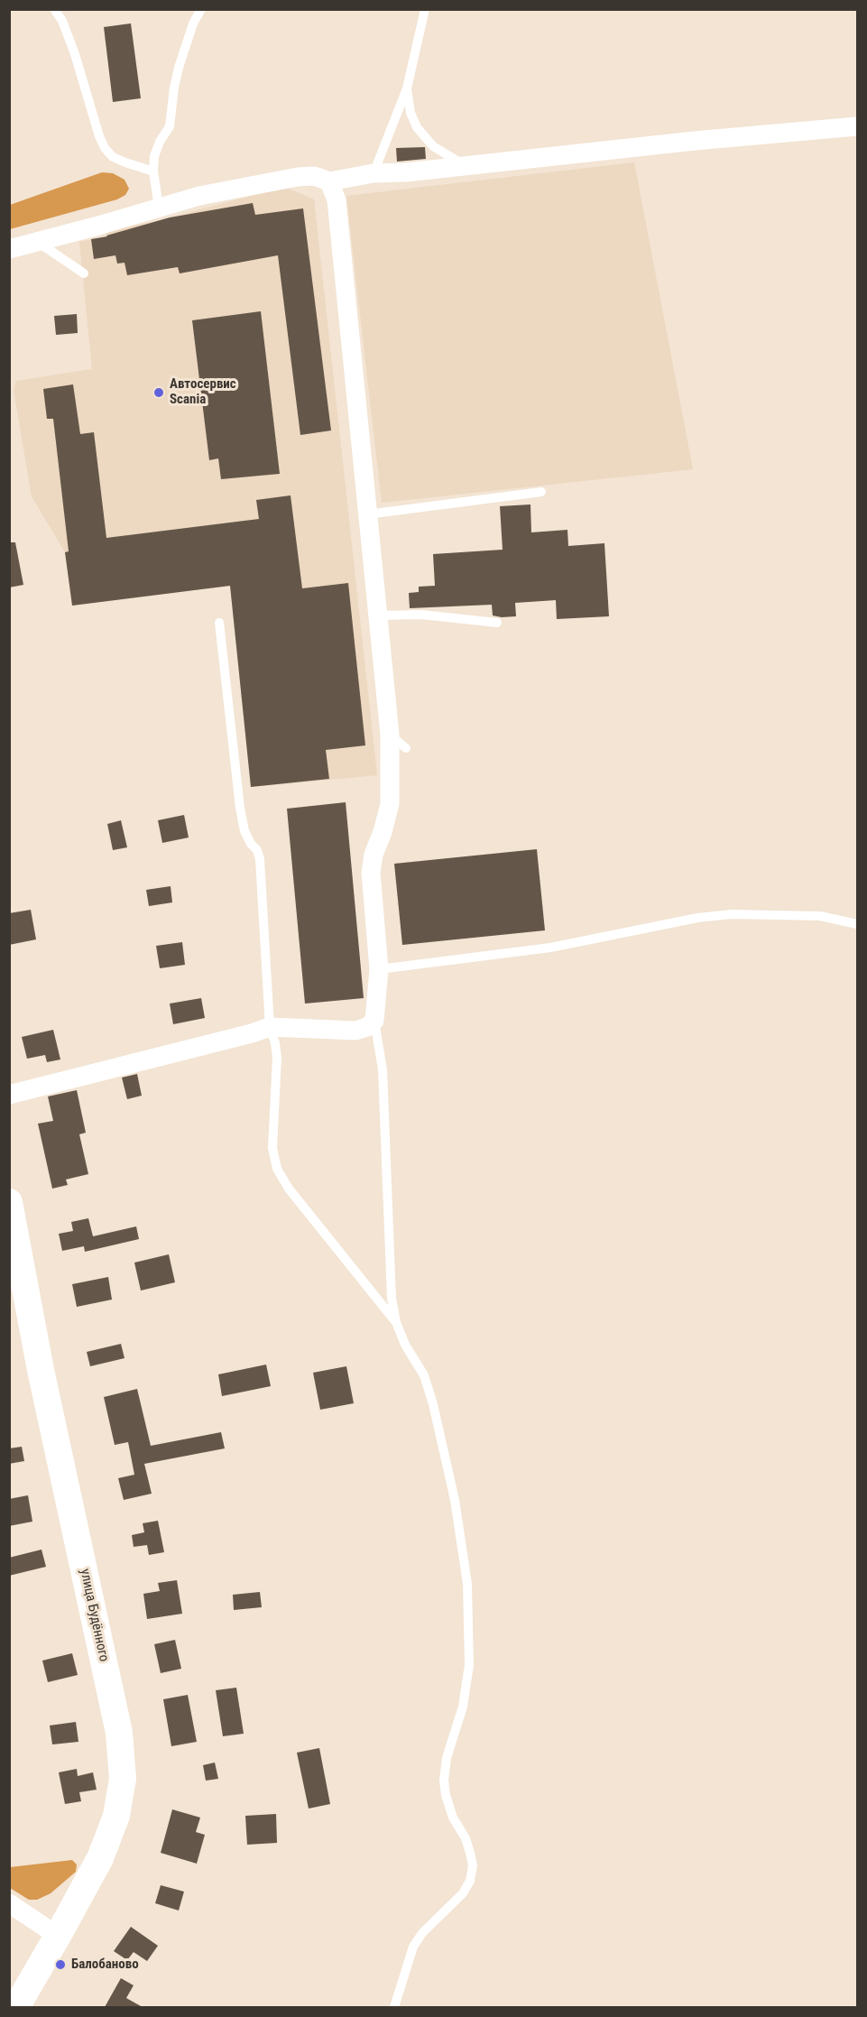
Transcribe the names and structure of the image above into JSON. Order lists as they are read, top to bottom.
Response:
{
  "streets": {
    "main road": ["улица Будённого"]
  },
  "places": ["Автосервис Scania", "Балобаново"]
}
